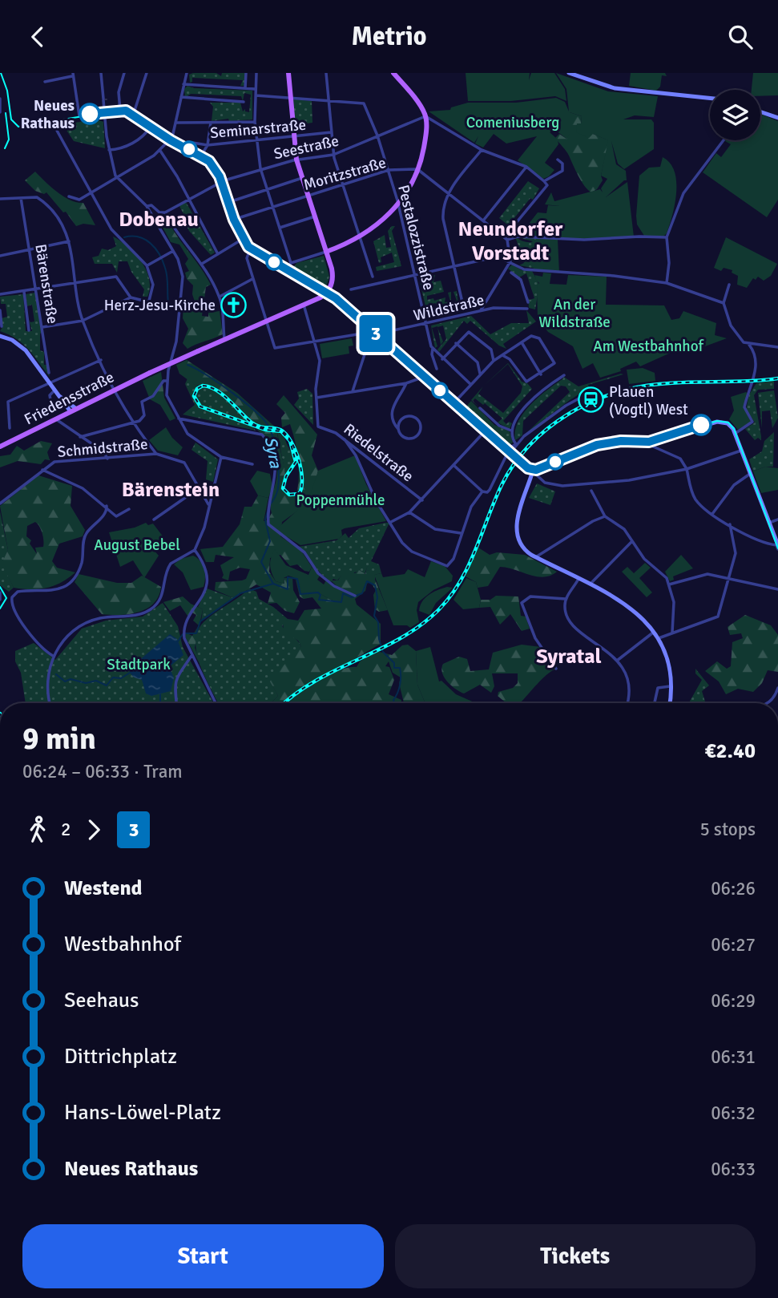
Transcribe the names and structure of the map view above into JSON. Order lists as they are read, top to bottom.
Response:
{
  "streets": {
    "main road": ["Friedensstraße"],
    "street": [
      "Seminarstraße",
      "Seestraße",
      "Moritzstraße",
      "Pestalozzistraße",
      "Bärenstraße",
      "Wildstraße",
      "Schmidstraße",
      "Riedelstraße"
    ]
  },
  "crossings": [
    ["Seestraße", "Pestalozzistraße"],
    ["Moritzstraße", "Pestalozzistraße"],
    ["Pestalozzistraße", "Wildstraße"]
  ],
  "districts": [
    "Dobenau",
    "Neundorfer Vorstadt",
    "Bärenstein",
    "Syratal"
  ],
  "water": ["Syra"],
  "parks": [
    "Comeniusberg",
    "An der Wildstraße",
    "Am Westbahnhof",
    "Poppenmühle",
    "August Bebel",
    "Stadtpark"
  ],
  "places": {
    "other": ["Neues Rathaus"],
    "church": ["Herz-Jesu-Kirche"],
    "station": ["Plauen (Vogtl) West"]
  },
  "lines": ["tram line 3"],
  "page": {
    "header": "Metrio",
    "on_map": "3",
    "heading": ["9 min", "06:24 – 06:33 · Tram", "€2.40"],
    "legs": ["2", "3", "5 stops"],
    "list": [
      {
        "name": "Westend",
        "value": "06:26"
      },
      {
        "name": "Westbahnhof",
        "value": "06:27"
      },
      {
        "name": "Seehaus",
        "value": "06:29"
      },
      {
        "name": "Dittrichplatz",
        "value": "06:31"
      },
      {
        "name": "Hans-Löwel-Platz",
        "value": "06:32"
      },
      {
        "name": "Neues Rathaus",
        "value": "06:33"
      }
    ],
    "buttons": ["Start", "Tickets"]
  }
}
